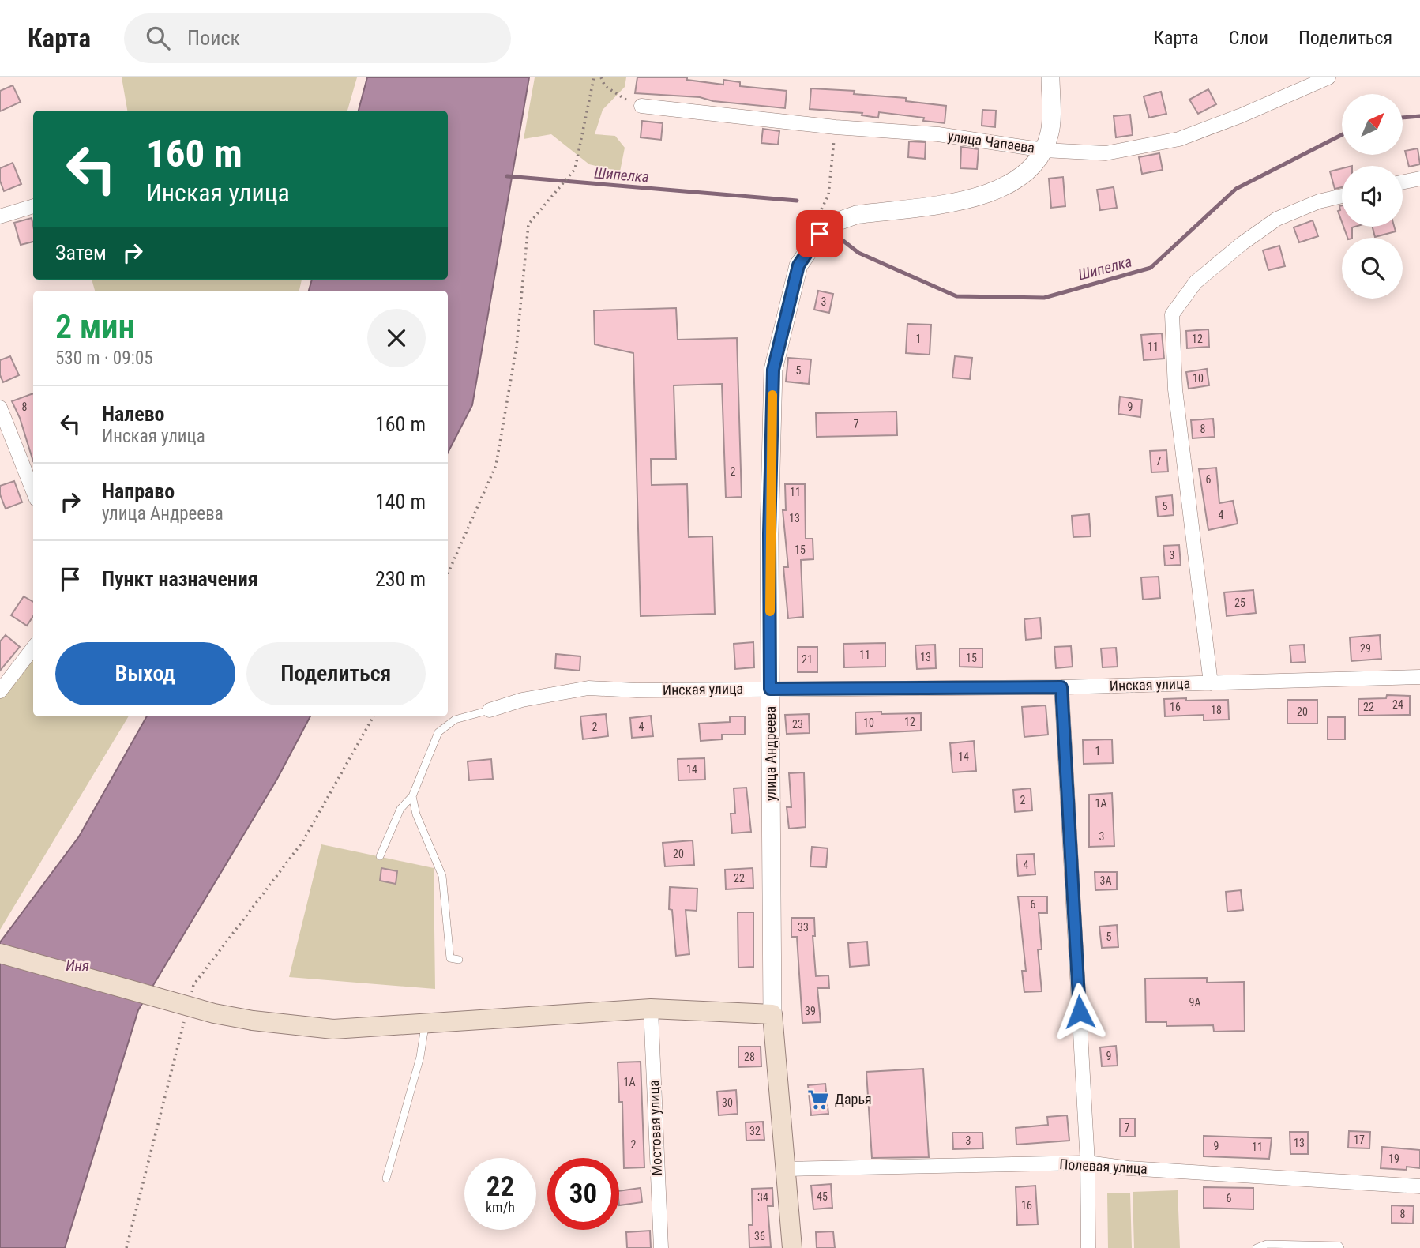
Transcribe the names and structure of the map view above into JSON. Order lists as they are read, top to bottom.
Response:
{
  "streets": {
    "main road": ["улица Андреева"],
    "street": [
      "улица Чапаева",
      "Инская улица",
      "Мостовая улица",
      "Полевая улица"
    ]
  },
  "crossings": [
    ["улица Чапаева", "улица Андреева"],
    ["Инская улица", "улица Андреева"],
    ["улица Андреева", "Полевая улица"]
  ],
  "water": ["Шипелка", "Иня"],
  "places": {
    "supermarket": ["Дарья"]
  },
  "house_numbers": [
    "3",
    "1",
    "12",
    "11",
    "5",
    "10",
    "8",
    "9",
    "7",
    "8",
    "7",
    "2",
    "6",
    "11",
    "5",
    "4",
    "13",
    "15",
    "3",
    "25",
    "29",
    "11",
    "13",
    "15",
    "21",
    "24",
    "16",
    "22",
    "18",
    "20",
    "12",
    "10",
    "23",
    "2",
    "4",
    "1",
    "14",
    "14",
    "2",
    "1А",
    "3",
    "20",
    "4",
    "22",
    "3А",
    "6",
    "33",
    "5",
    "9А",
    "39",
    "9",
    "28",
    "1А",
    "30",
    "7",
    "32",
    "17",
    "3",
    "13",
    "2",
    "9",
    "11",
    "19",
    "45",
    "34",
    "6",
    "16",
    "8",
    "36"
  ],
  "north": "top right",
  "page": {
    "header": "Карта",
    "search": "Поиск",
    "nav": ["Карта", "Слои", "Поделиться"],
    "turn": ["160 m", "Инская улица"],
    "then": "Затем",
    "heading": ["2 мин", "530 m · 09:05"],
    "list": [
      {
        "name": "Налево",
        "note": "Инская улица",
        "value": "160 m"
      },
      {
        "name": "Направо",
        "note": "улица Андреева",
        "value": "140 m"
      },
      {
        "name": "Пункт назначения",
        "value": "230 m"
      }
    ],
    "buttons": ["Выход", "Поделиться"],
    "speed": "22 km/h",
    "limit": "30"
  }
}
